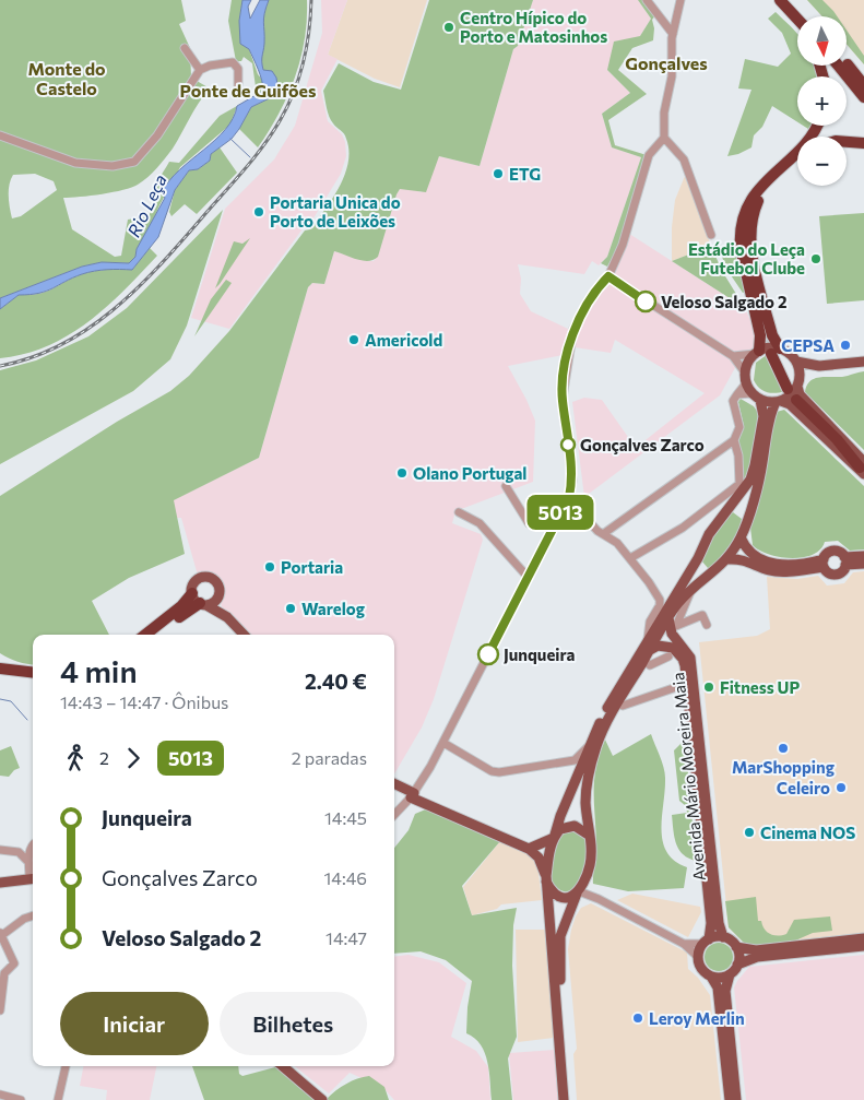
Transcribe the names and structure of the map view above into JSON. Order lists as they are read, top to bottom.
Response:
{
  "streets": {
    "main road": ["Avenida Mário Moreira Maia"]
  },
  "districts": ["Gonçalves", "Monte do Castelo", "Ponte de Guifões"],
  "water": ["Rio Leça"],
  "places": [
    "Centro Hípico do Porto e Matosinhos",
    "ETG",
    "Portaria Unica do Porto de Leixões",
    "Estádio do Leça Futebol Clube",
    "Veloso Salgado 2",
    "Americold",
    "CEPSA",
    "Gonçalves Zarco",
    "Olano Portugal",
    "Portaria",
    "Warelog",
    "Junqueira",
    "Fitness UP",
    "MarShopping",
    "Celeiro",
    "Cinema NOS",
    "Leroy Merlin"
  ],
  "lines": ["bus line 5013"],
  "north": "bottom",
  "page": {
    "on_map": "5013",
    "map_buttons": ["+", "−"],
    "heading": ["4 min", "14:43 – 14:47 · Ônibus", "2.40 €"],
    "legs": ["2", "5013", "2 paradas"],
    "list": [
      {
        "name": "Junqueira",
        "value": "14:45"
      },
      {
        "name": "Gonçalves Zarco",
        "value": "14:46"
      },
      {
        "name": "Veloso Salgado 2",
        "value": "14:47"
      }
    ],
    "buttons": ["Iniciar", "Bilhetes"]
  }
}
